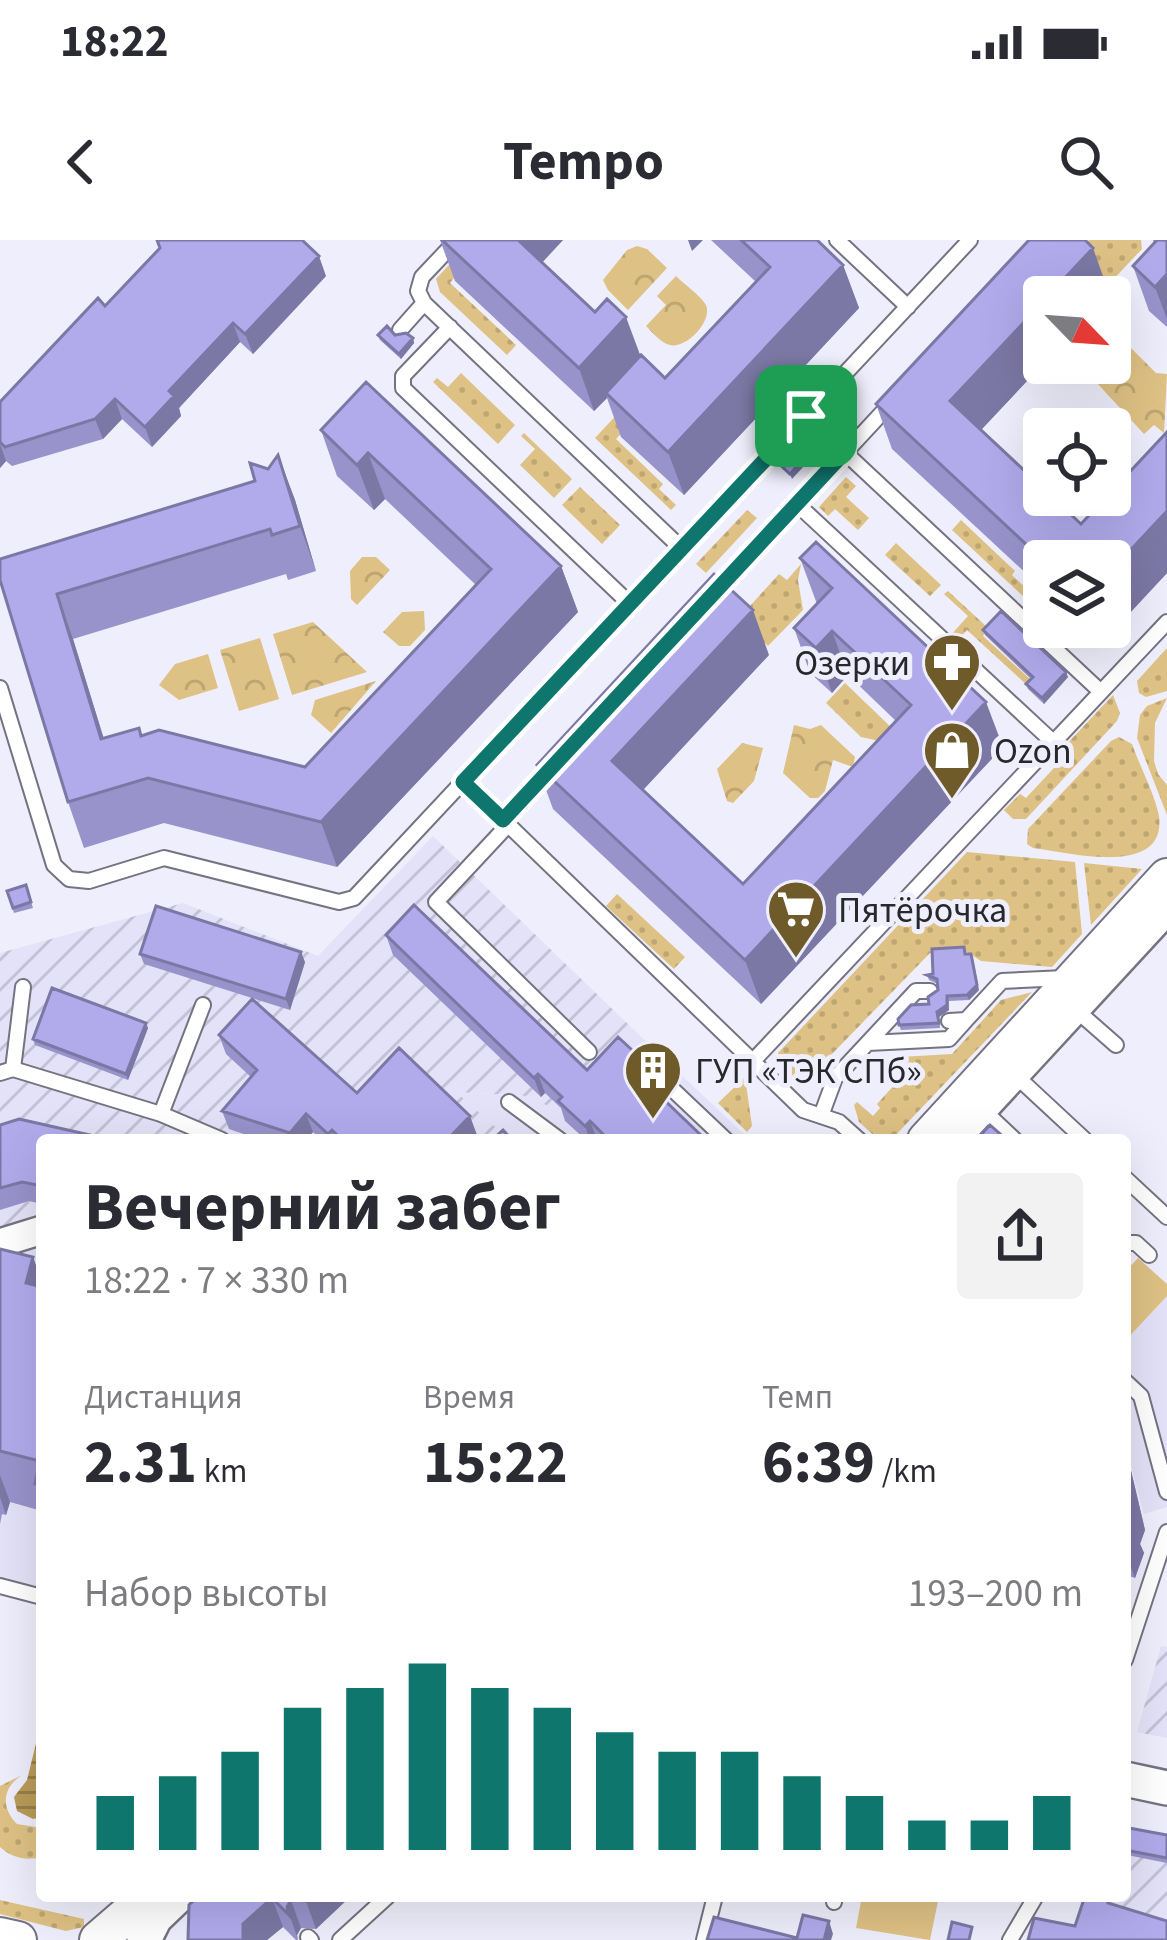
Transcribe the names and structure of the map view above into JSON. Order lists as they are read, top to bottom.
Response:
{
  "places": {
    "pharmacy": ["Озерки"],
    "shop": ["Ozon"],
    "supermarket": ["Пятёрочка"],
    "building": ["ГУП «ТЭК СПб»"]
  },
  "north": "bottom right",
  "page": {
    "status": "18:22",
    "header": "Tempo",
    "heading": ["Вечерний забег", "18:22 · 7 × 330 m"],
    "stats": [
      ["Дистанция", "2.31 km"],
      ["Время", "15:22"],
      ["Темп", "6:39 /km"]
    ],
    "chart": ["Набор высоты", "193–200 m"]
  }
}
